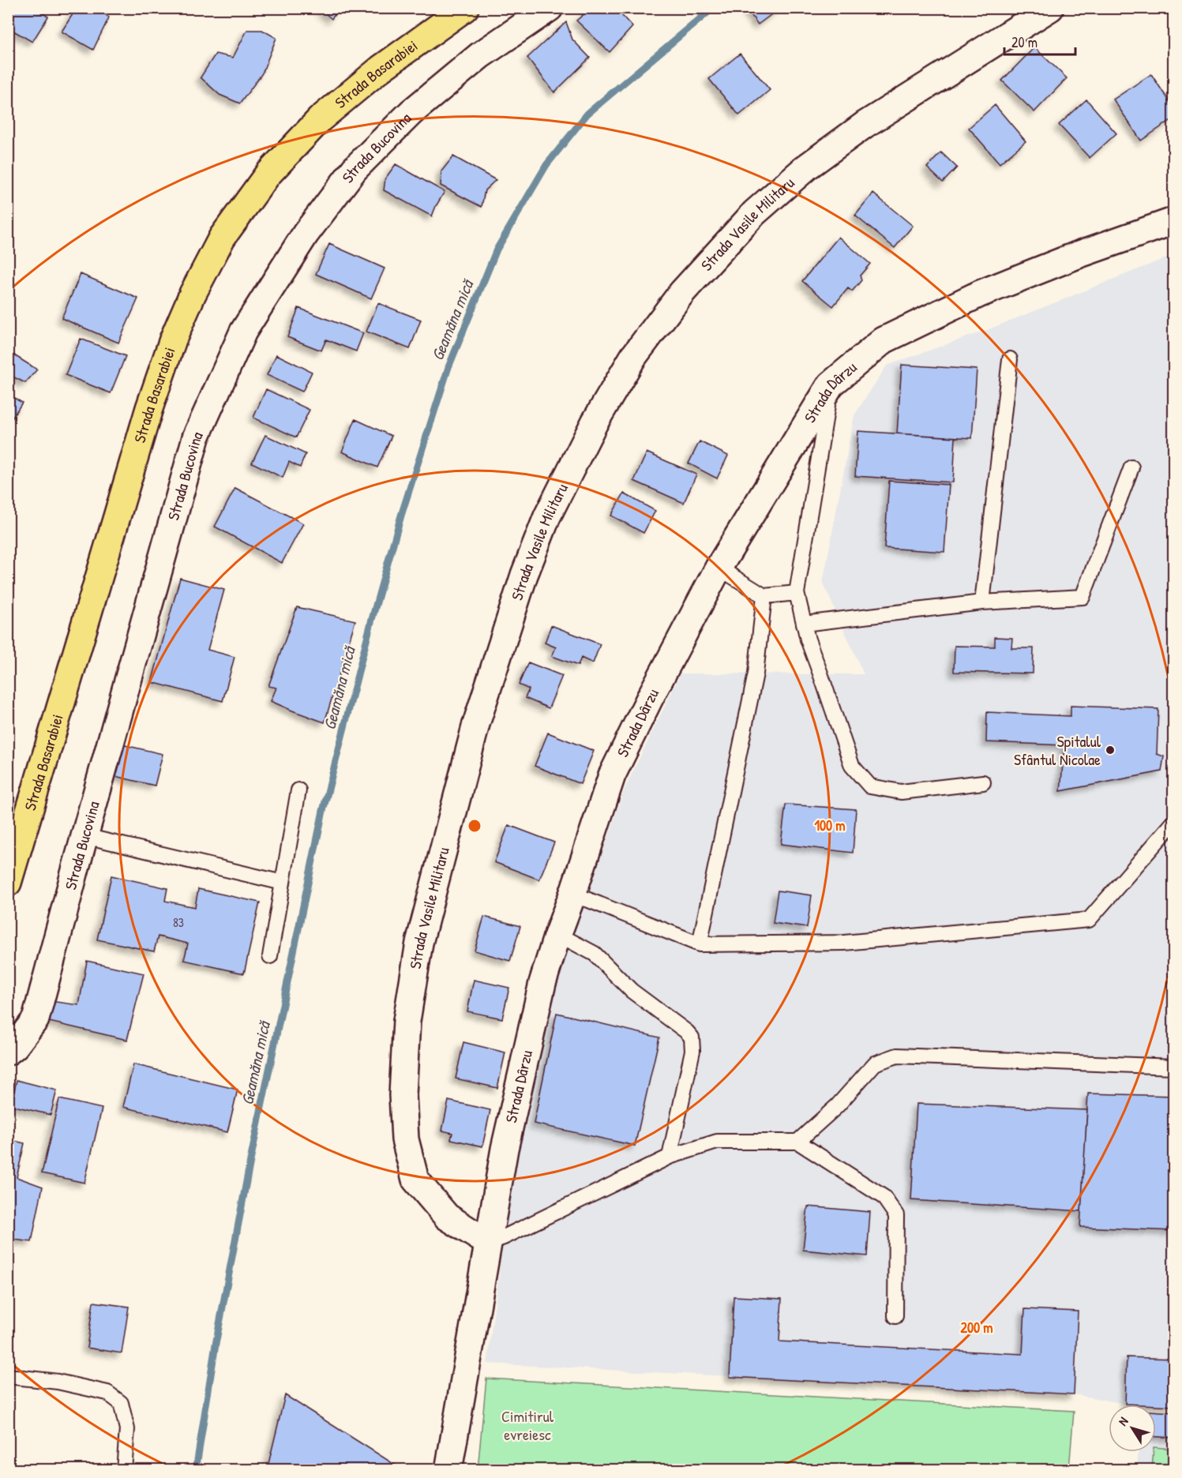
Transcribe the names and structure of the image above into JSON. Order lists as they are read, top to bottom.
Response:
{
  "streets": {
    "main road": ["Strada Basarabiei"],
    "street": ["Strada Bucovina", "Strada Vasile Militaru", "Strada Dârzu"]
  },
  "crossings": [
    ["Strada Vasile Militaru", "Strada Dârzu"]
  ],
  "water": ["Geamăna mică"],
  "parks": ["Cimitirul evreiesc"],
  "places": ["Spitalul Sfântul Nicolae"],
  "house_numbers": ["83"],
  "scale_bar": "20 m",
  "north": "top left",
  "rings": ["100 m", "200 m"]
}
